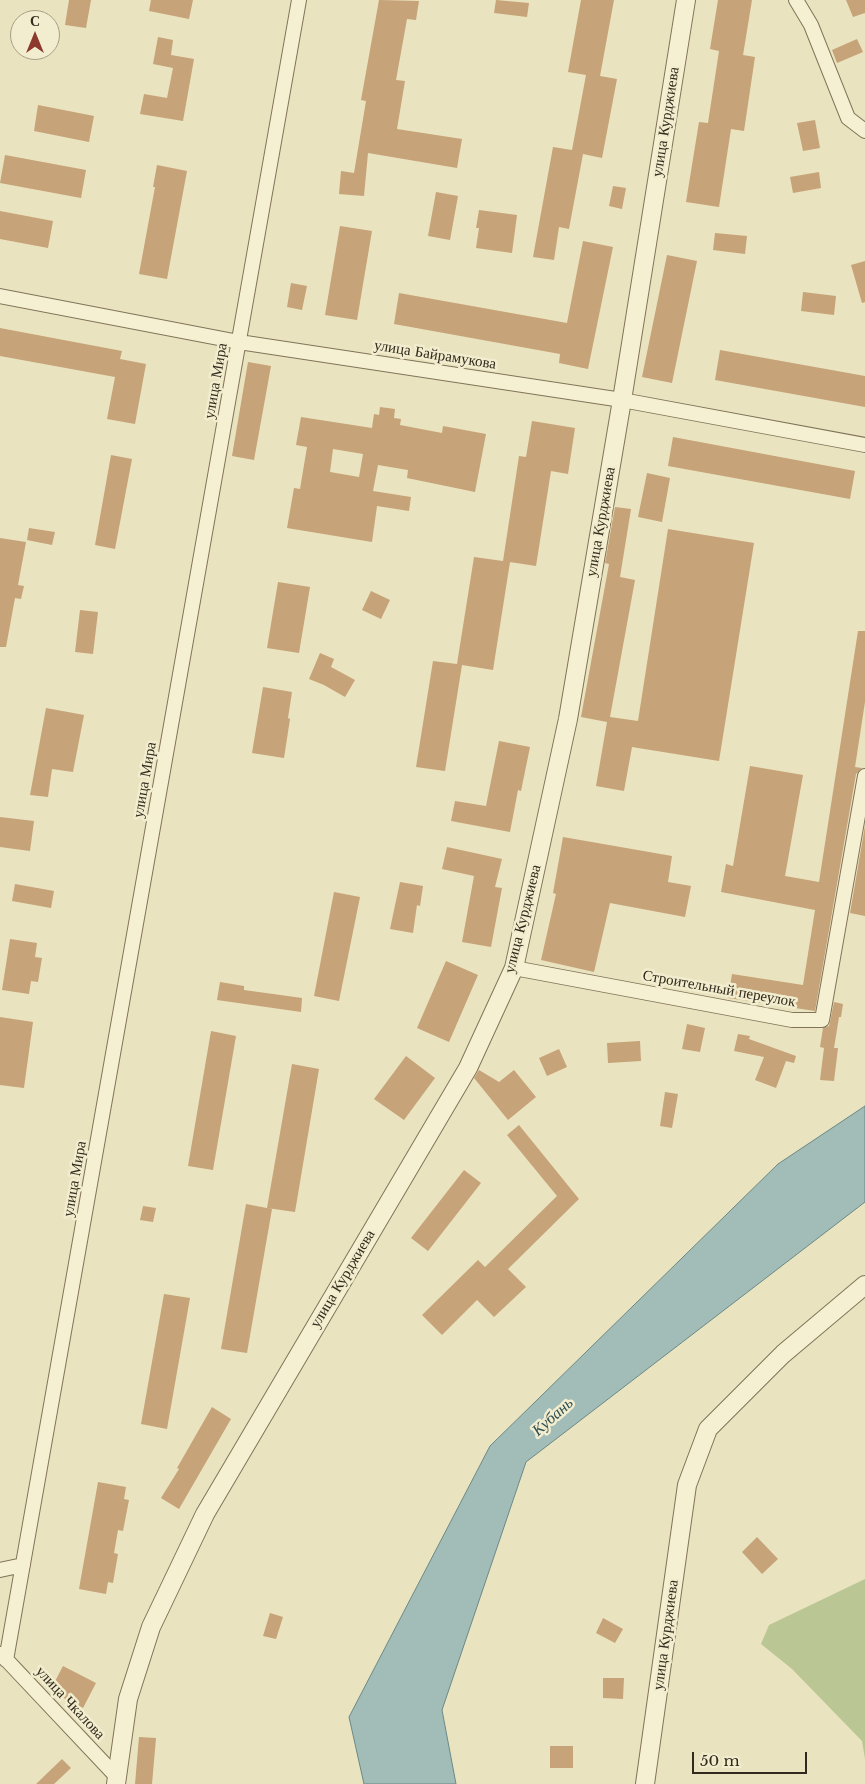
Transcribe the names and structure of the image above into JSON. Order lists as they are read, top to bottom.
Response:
{
  "streets": {
    "street": [
      "улица Курджиева",
      "улица Байрамукова",
      "улица Мира",
      "Строительный переулок",
      "улица Чкалова"
    ]
  },
  "crossings": [
    ["улица Курджиева", "улица Байрамукова"],
    ["улица Курджиева", "Строительный переулок"],
    ["улица Курджиева", "улица Чкалова"],
    ["улица Байрамукова", "улица Мира"],
    ["улица Мира", "улица Чкалова"]
  ],
  "water": ["Кубань"],
  "scale_bar": "50 m",
  "north": "top"
}
